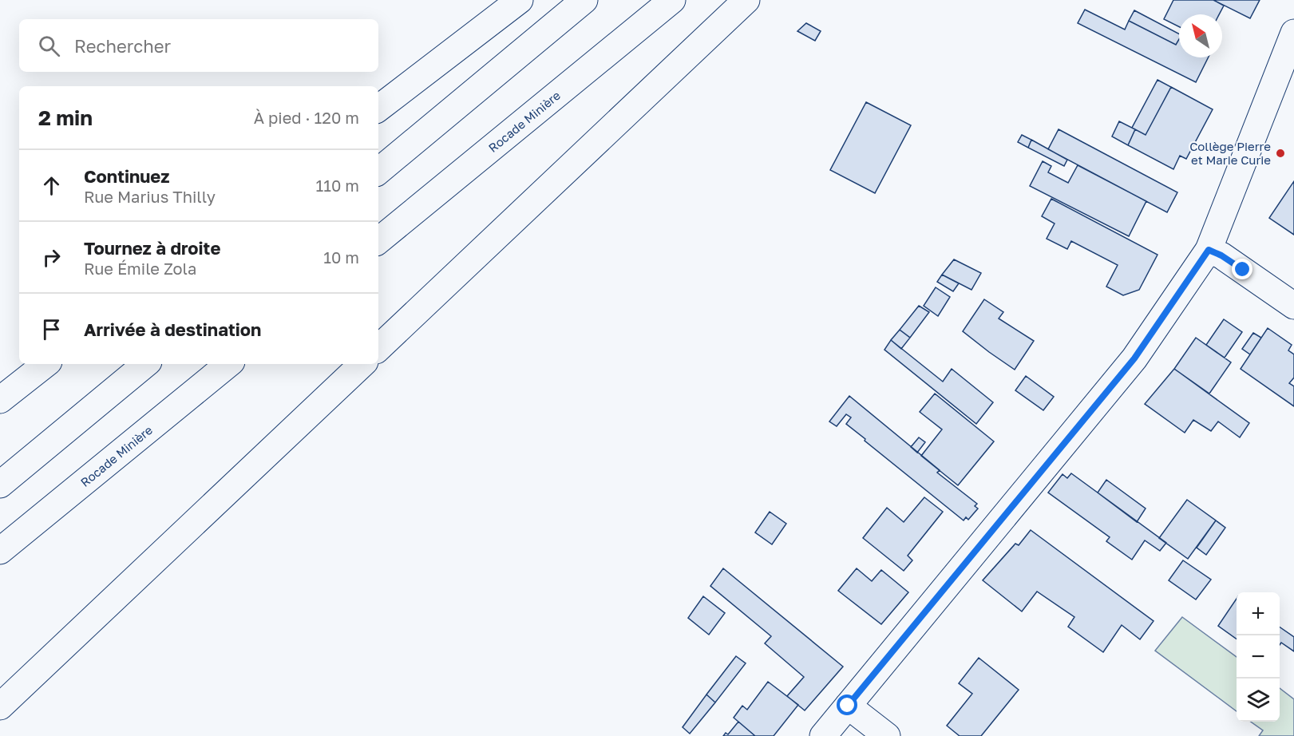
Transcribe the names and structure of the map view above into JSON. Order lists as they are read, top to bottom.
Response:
{
  "streets": {
    "main road": ["Rocade Minière"]
  },
  "places": ["Collège Pierre et Marie Curie"],
  "north": "top left",
  "page": {
    "search": "Rechercher",
    "heading": ["2 min", "À pied · 120 m"],
    "list": [
      ["Continuez", "Rue Marius Thilly", "110 m"],
      ["Tournez à droite", "Rue Émile Zola", "10 m"],
      "Arrivée à destination"
    ],
    "map_buttons": ["+", "−"]
  }
}
